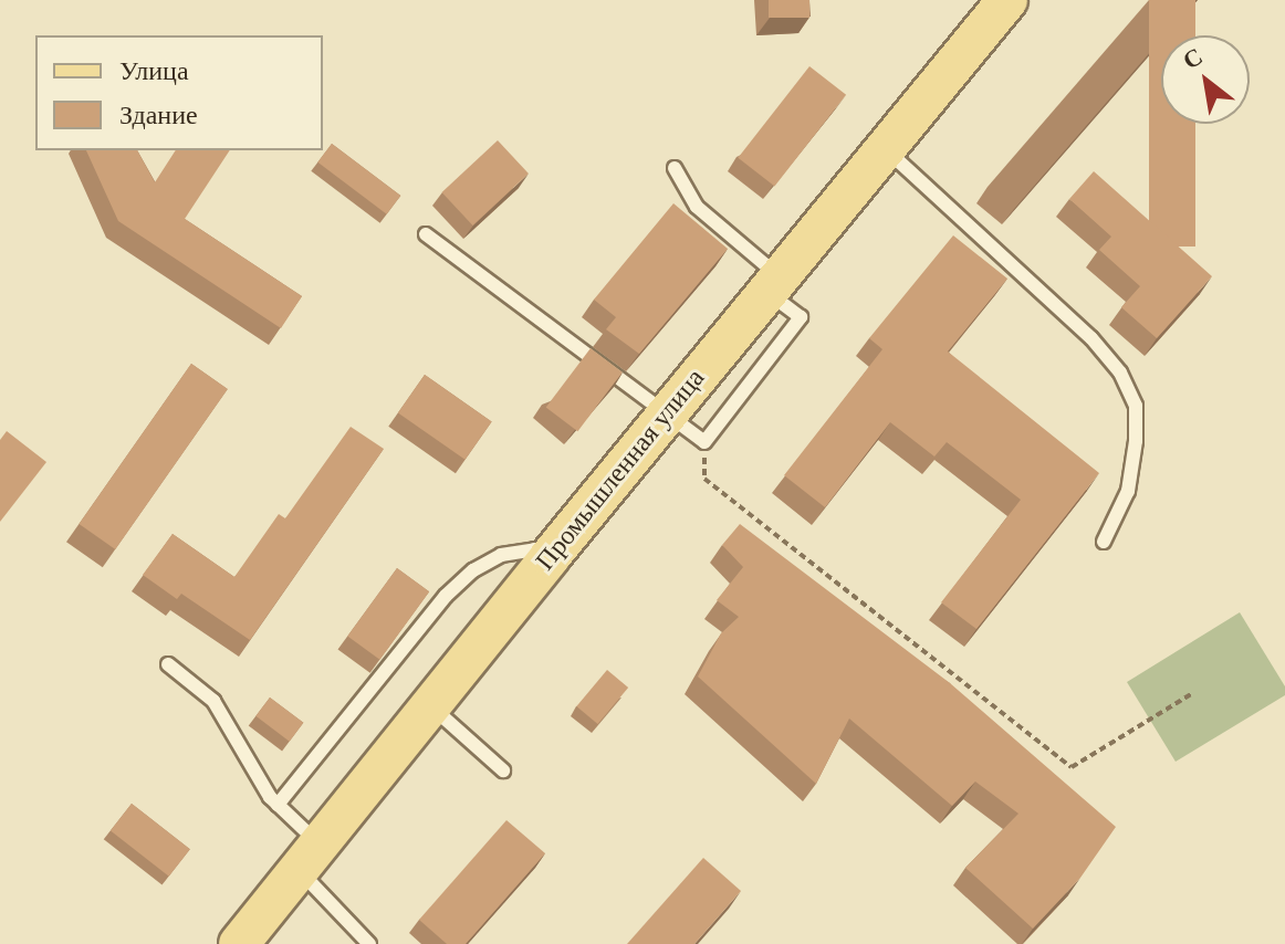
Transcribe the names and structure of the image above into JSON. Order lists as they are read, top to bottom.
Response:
{
  "streets": {
    "main road": ["Промышленная улица"]
  },
  "legend": ["Улица", "Здание"],
  "north": "top left"
}
